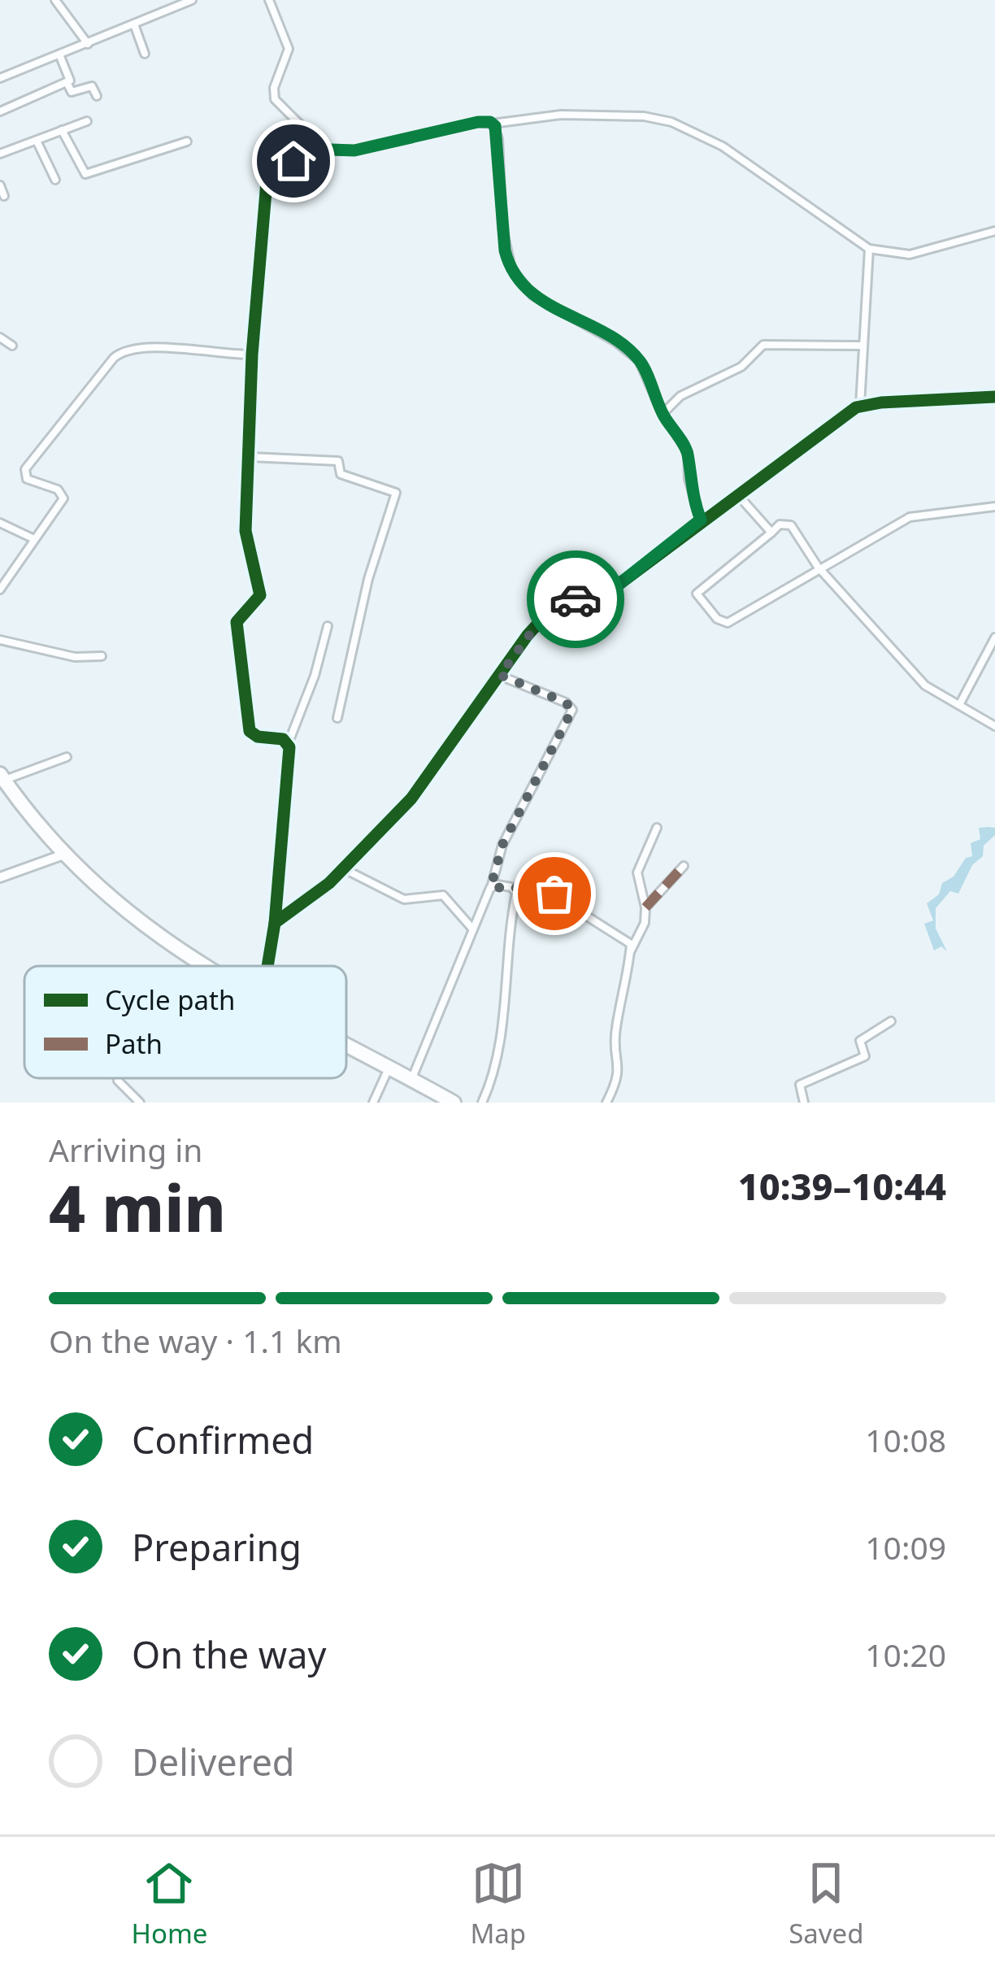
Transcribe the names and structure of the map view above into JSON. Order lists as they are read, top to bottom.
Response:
{
  "legend": ["Cycle path", "Path"],
  "page": {
    "heading": ["4 min", "Arriving in", "10:39–10:44"],
    "bar": "On the way · 1.1 km",
    "list": [
      ["Confirmed", "10:08"],
      ["Preparing", "10:09"],
      ["On the way", "10:20"],
      "Delivered"
    ],
    "tabs": ["Home", "Map", "Saved"]
  }
}
